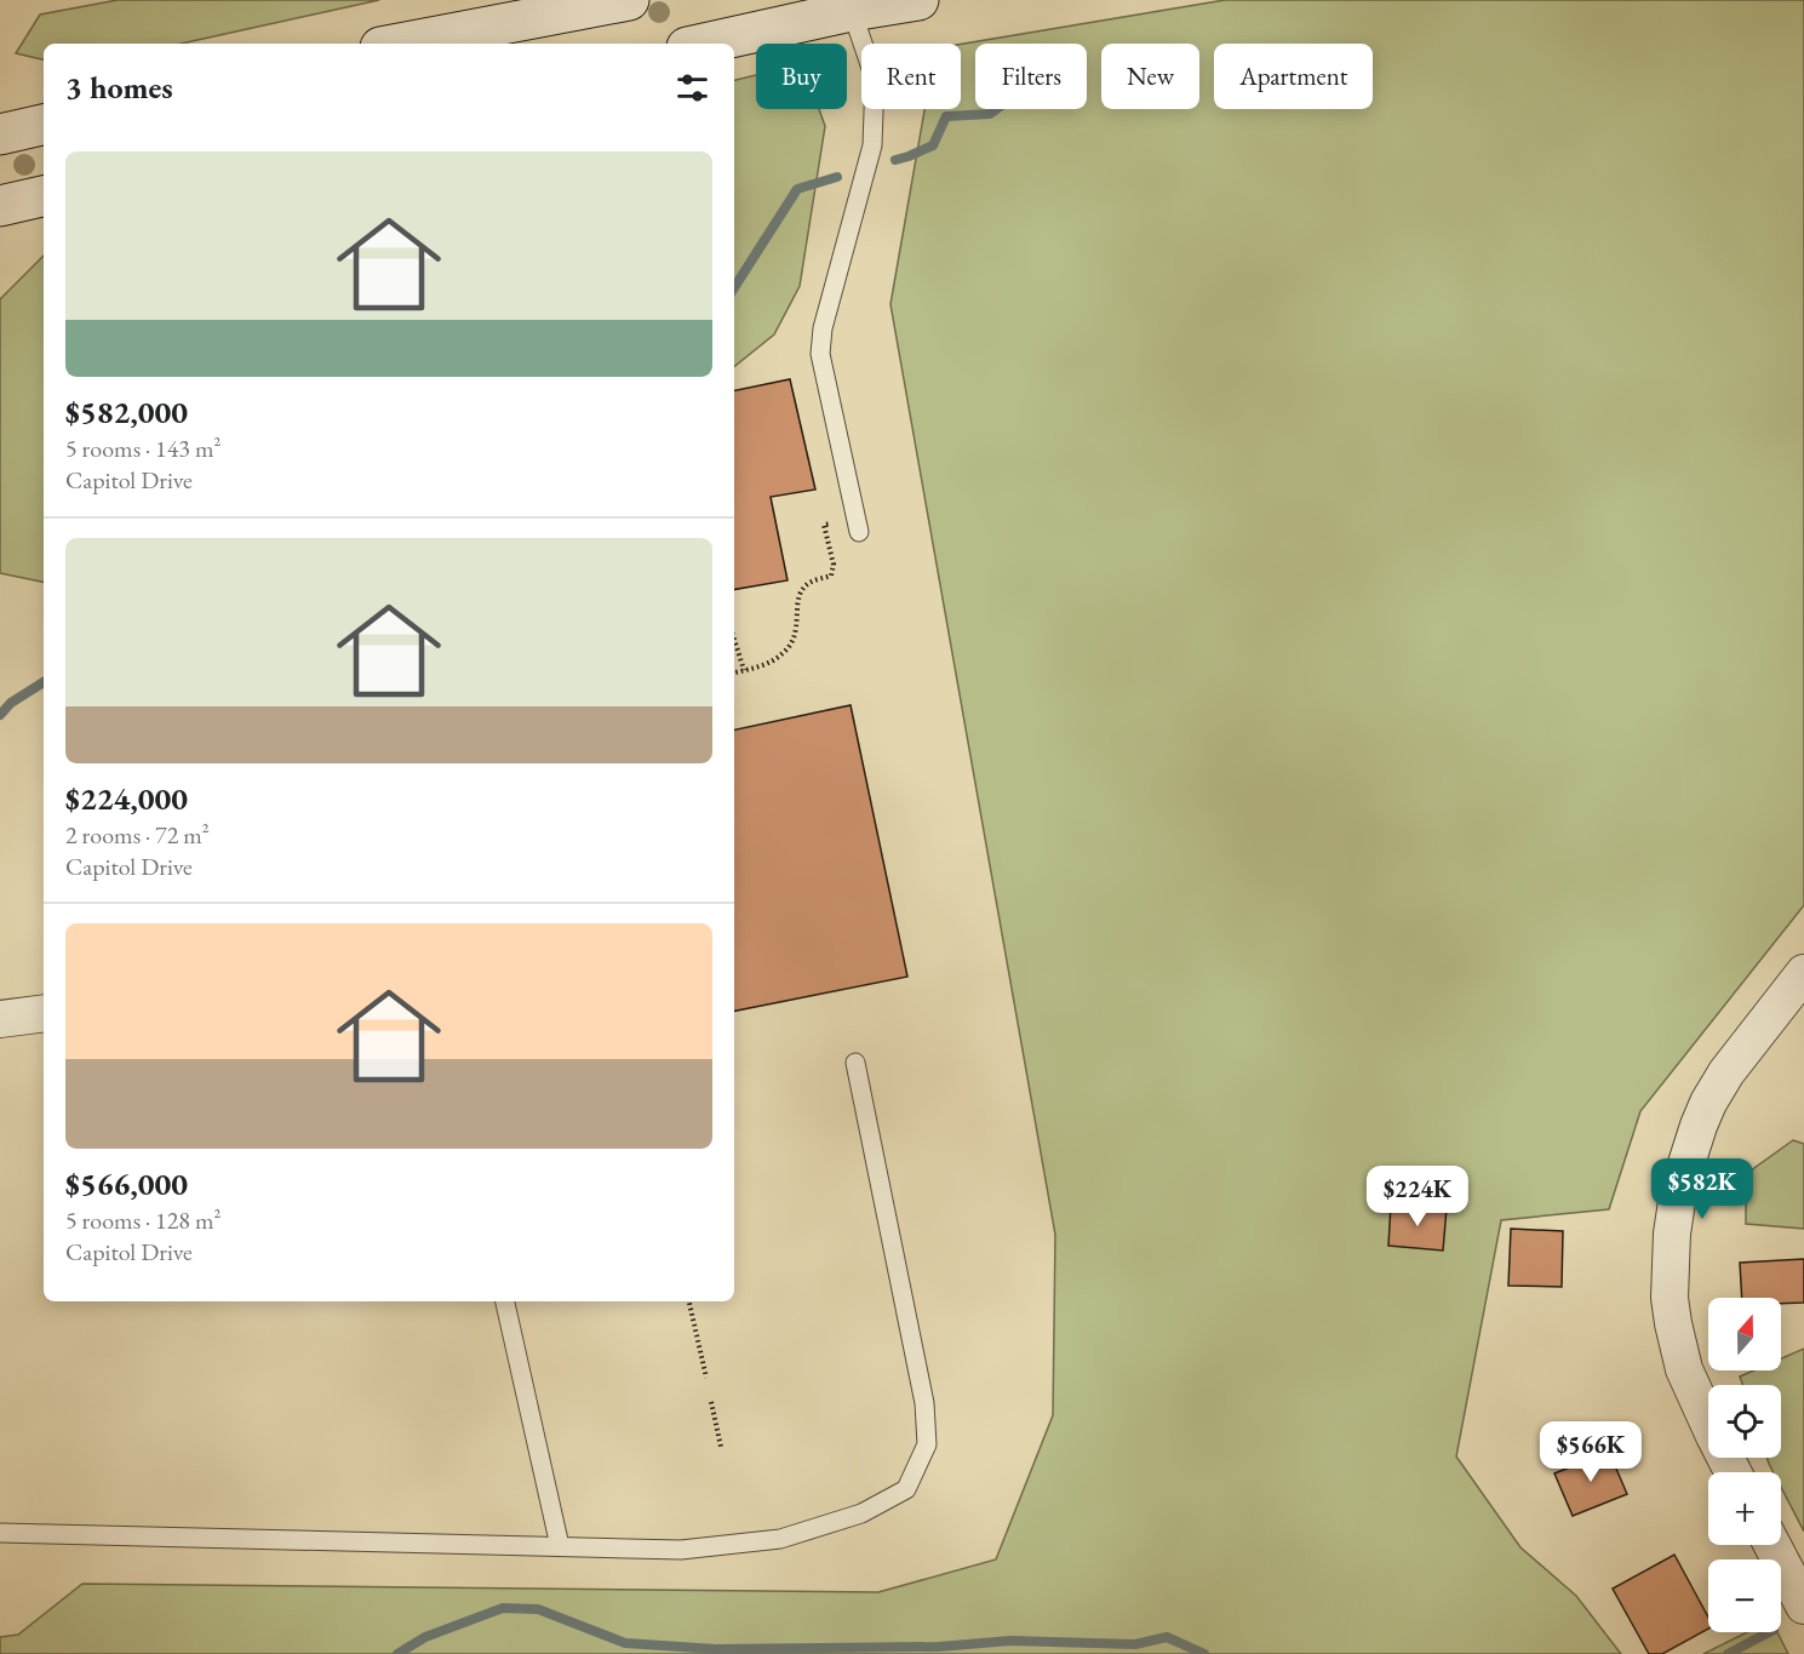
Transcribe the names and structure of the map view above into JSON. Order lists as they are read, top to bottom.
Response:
{
  "north": "top",
  "page": {
    "chip": [
      "Buy",
      "Rent",
      "Filters",
      "New",
      "Apartment"
    ],
    "heading": "3 homes",
    "list": [
      {
        "name": "$582,000",
        "note": "5 rooms · 143 m² · Capitol Drive"
      },
      {
        "name": "$224,000",
        "note": "2 rooms · 72 m² · Capitol Drive"
      },
      {
        "name": "$566,000",
        "note": "5 rooms · 128 m² · Capitol Drive"
      }
    ],
    "price": ["$582K", "$224K", "$566K"],
    "map_buttons": ["+", "−"]
  }
}
